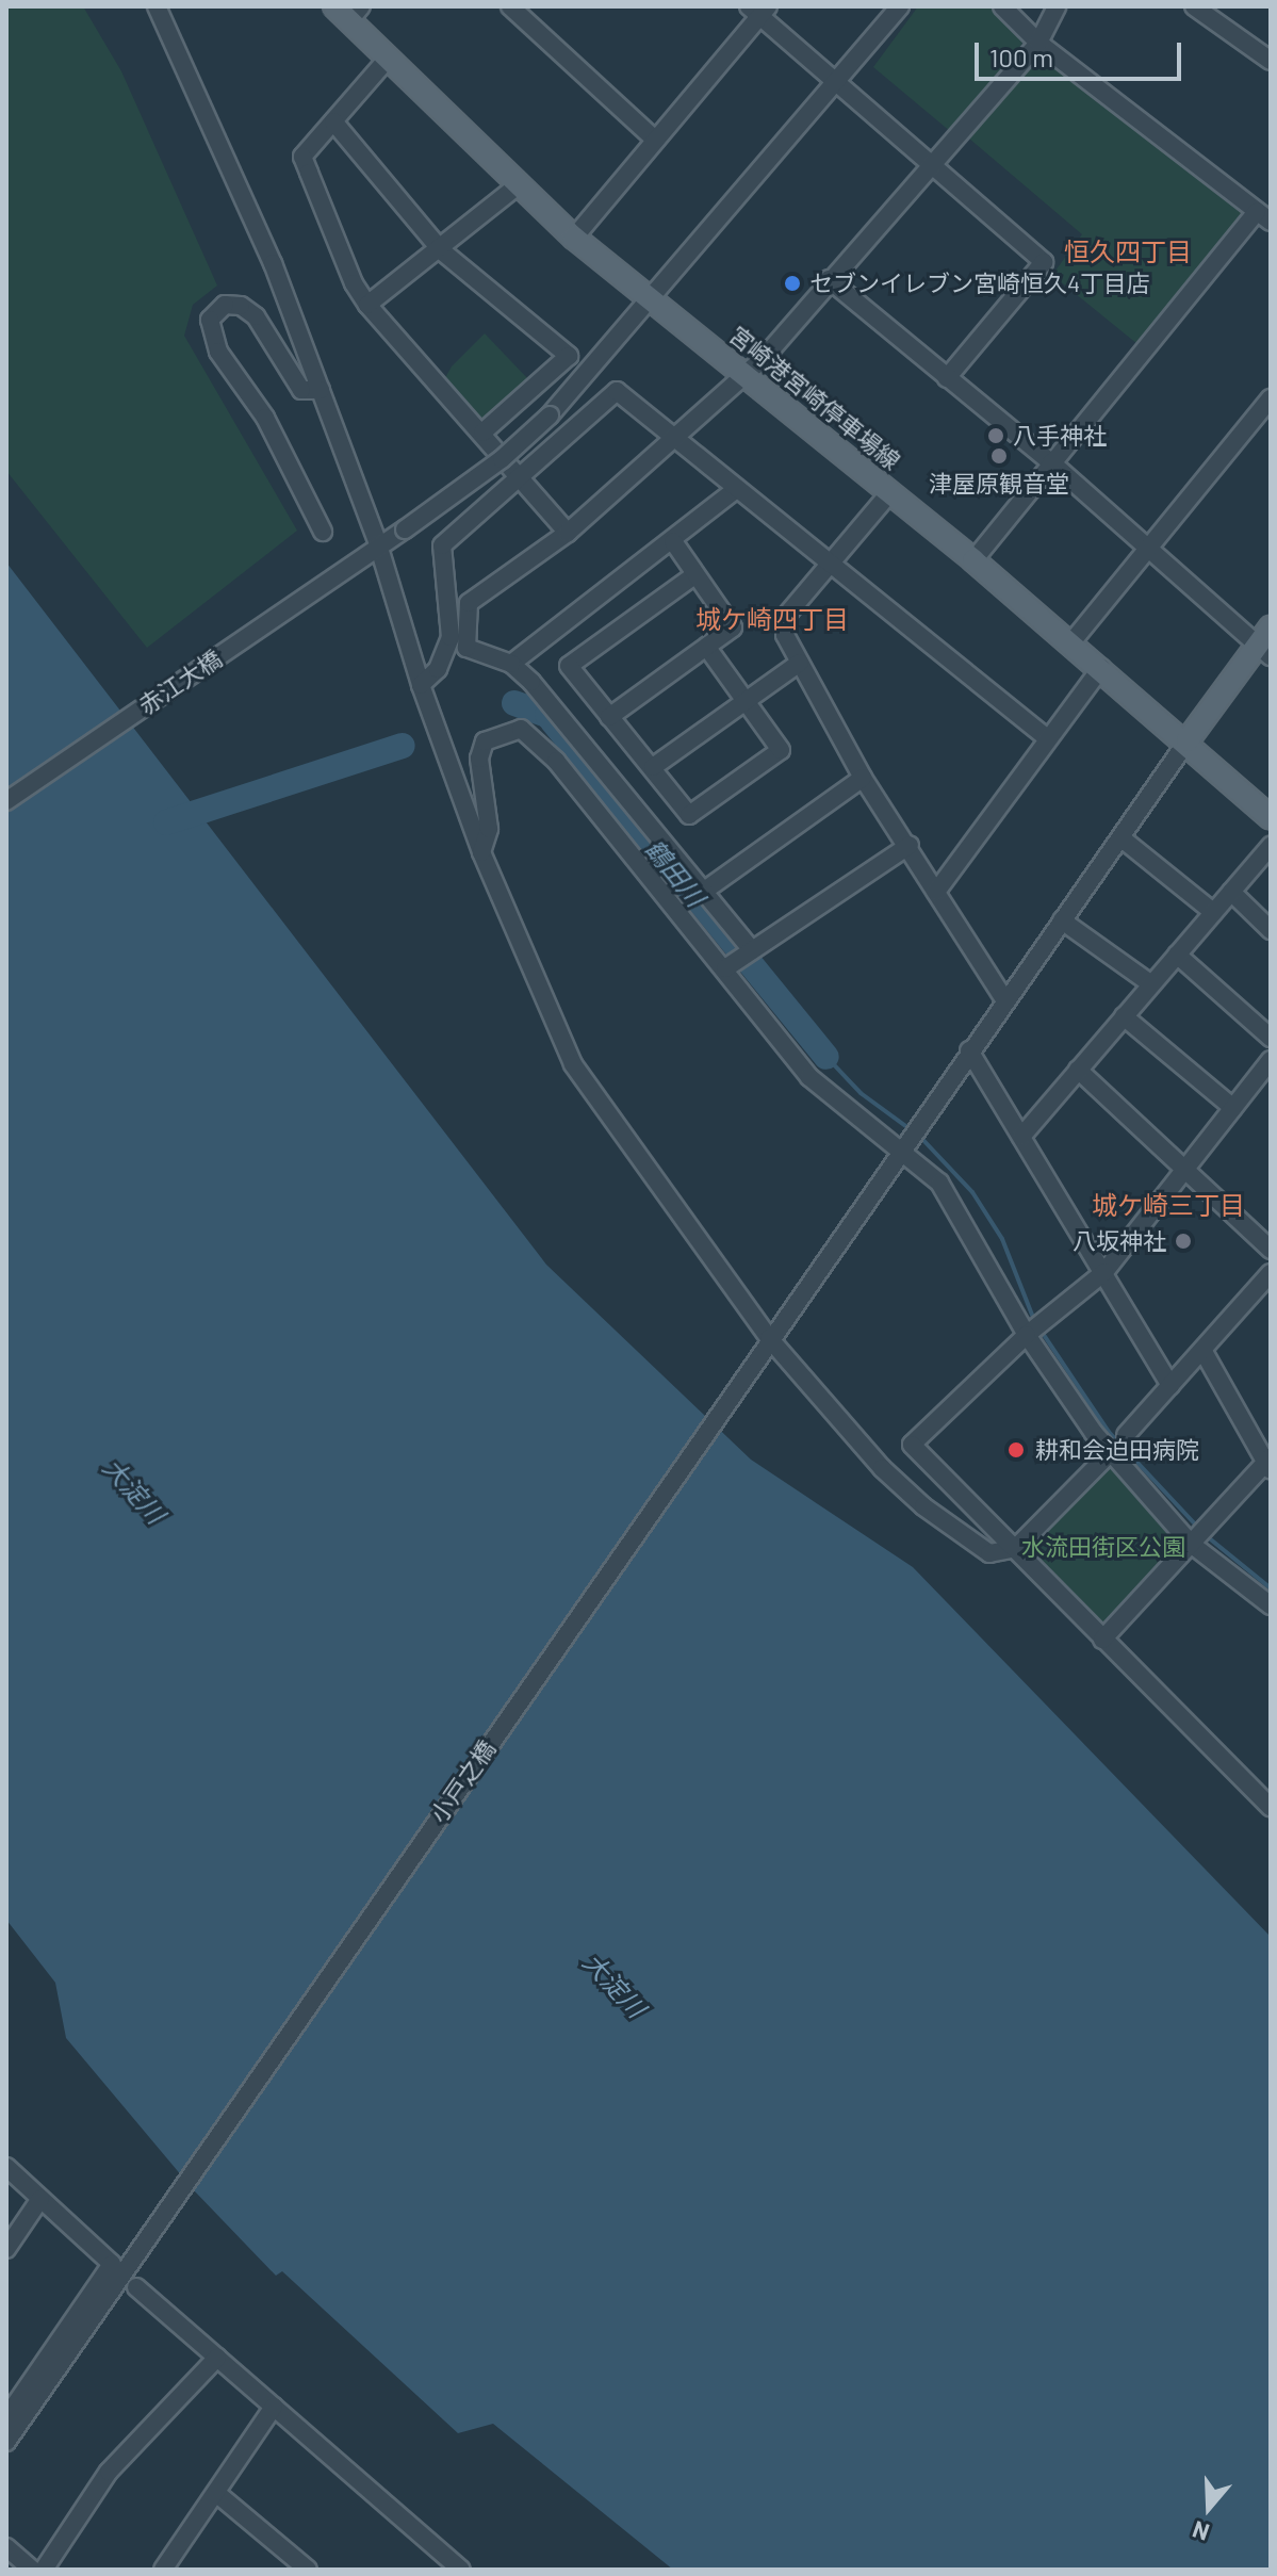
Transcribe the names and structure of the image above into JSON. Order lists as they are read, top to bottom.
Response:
{
  "streets": {
    "main road": ["宮崎港宮崎停車場線"],
    "street": ["赤江大橋", "小戸之橋"]
  },
  "crossings": [
    ["宮崎港宮崎停車場線", "赤江大橋"],
    ["宮崎港宮崎停車場線", "小戸之橋"]
  ],
  "districts": ["恒久四丁目", "城ケ崎四丁目", "城ケ崎三丁目"],
  "water": ["鶴田川", "大淀川"],
  "parks": ["水流田街区公園"],
  "places": [
    "セブンイレブン宮崎恒久4丁目店",
    "八手神社",
    "津屋原観音堂",
    "八坂神社",
    "耕和会迫田病院"
  ],
  "scale_bar": "100 m",
  "north": "bottom"
}
